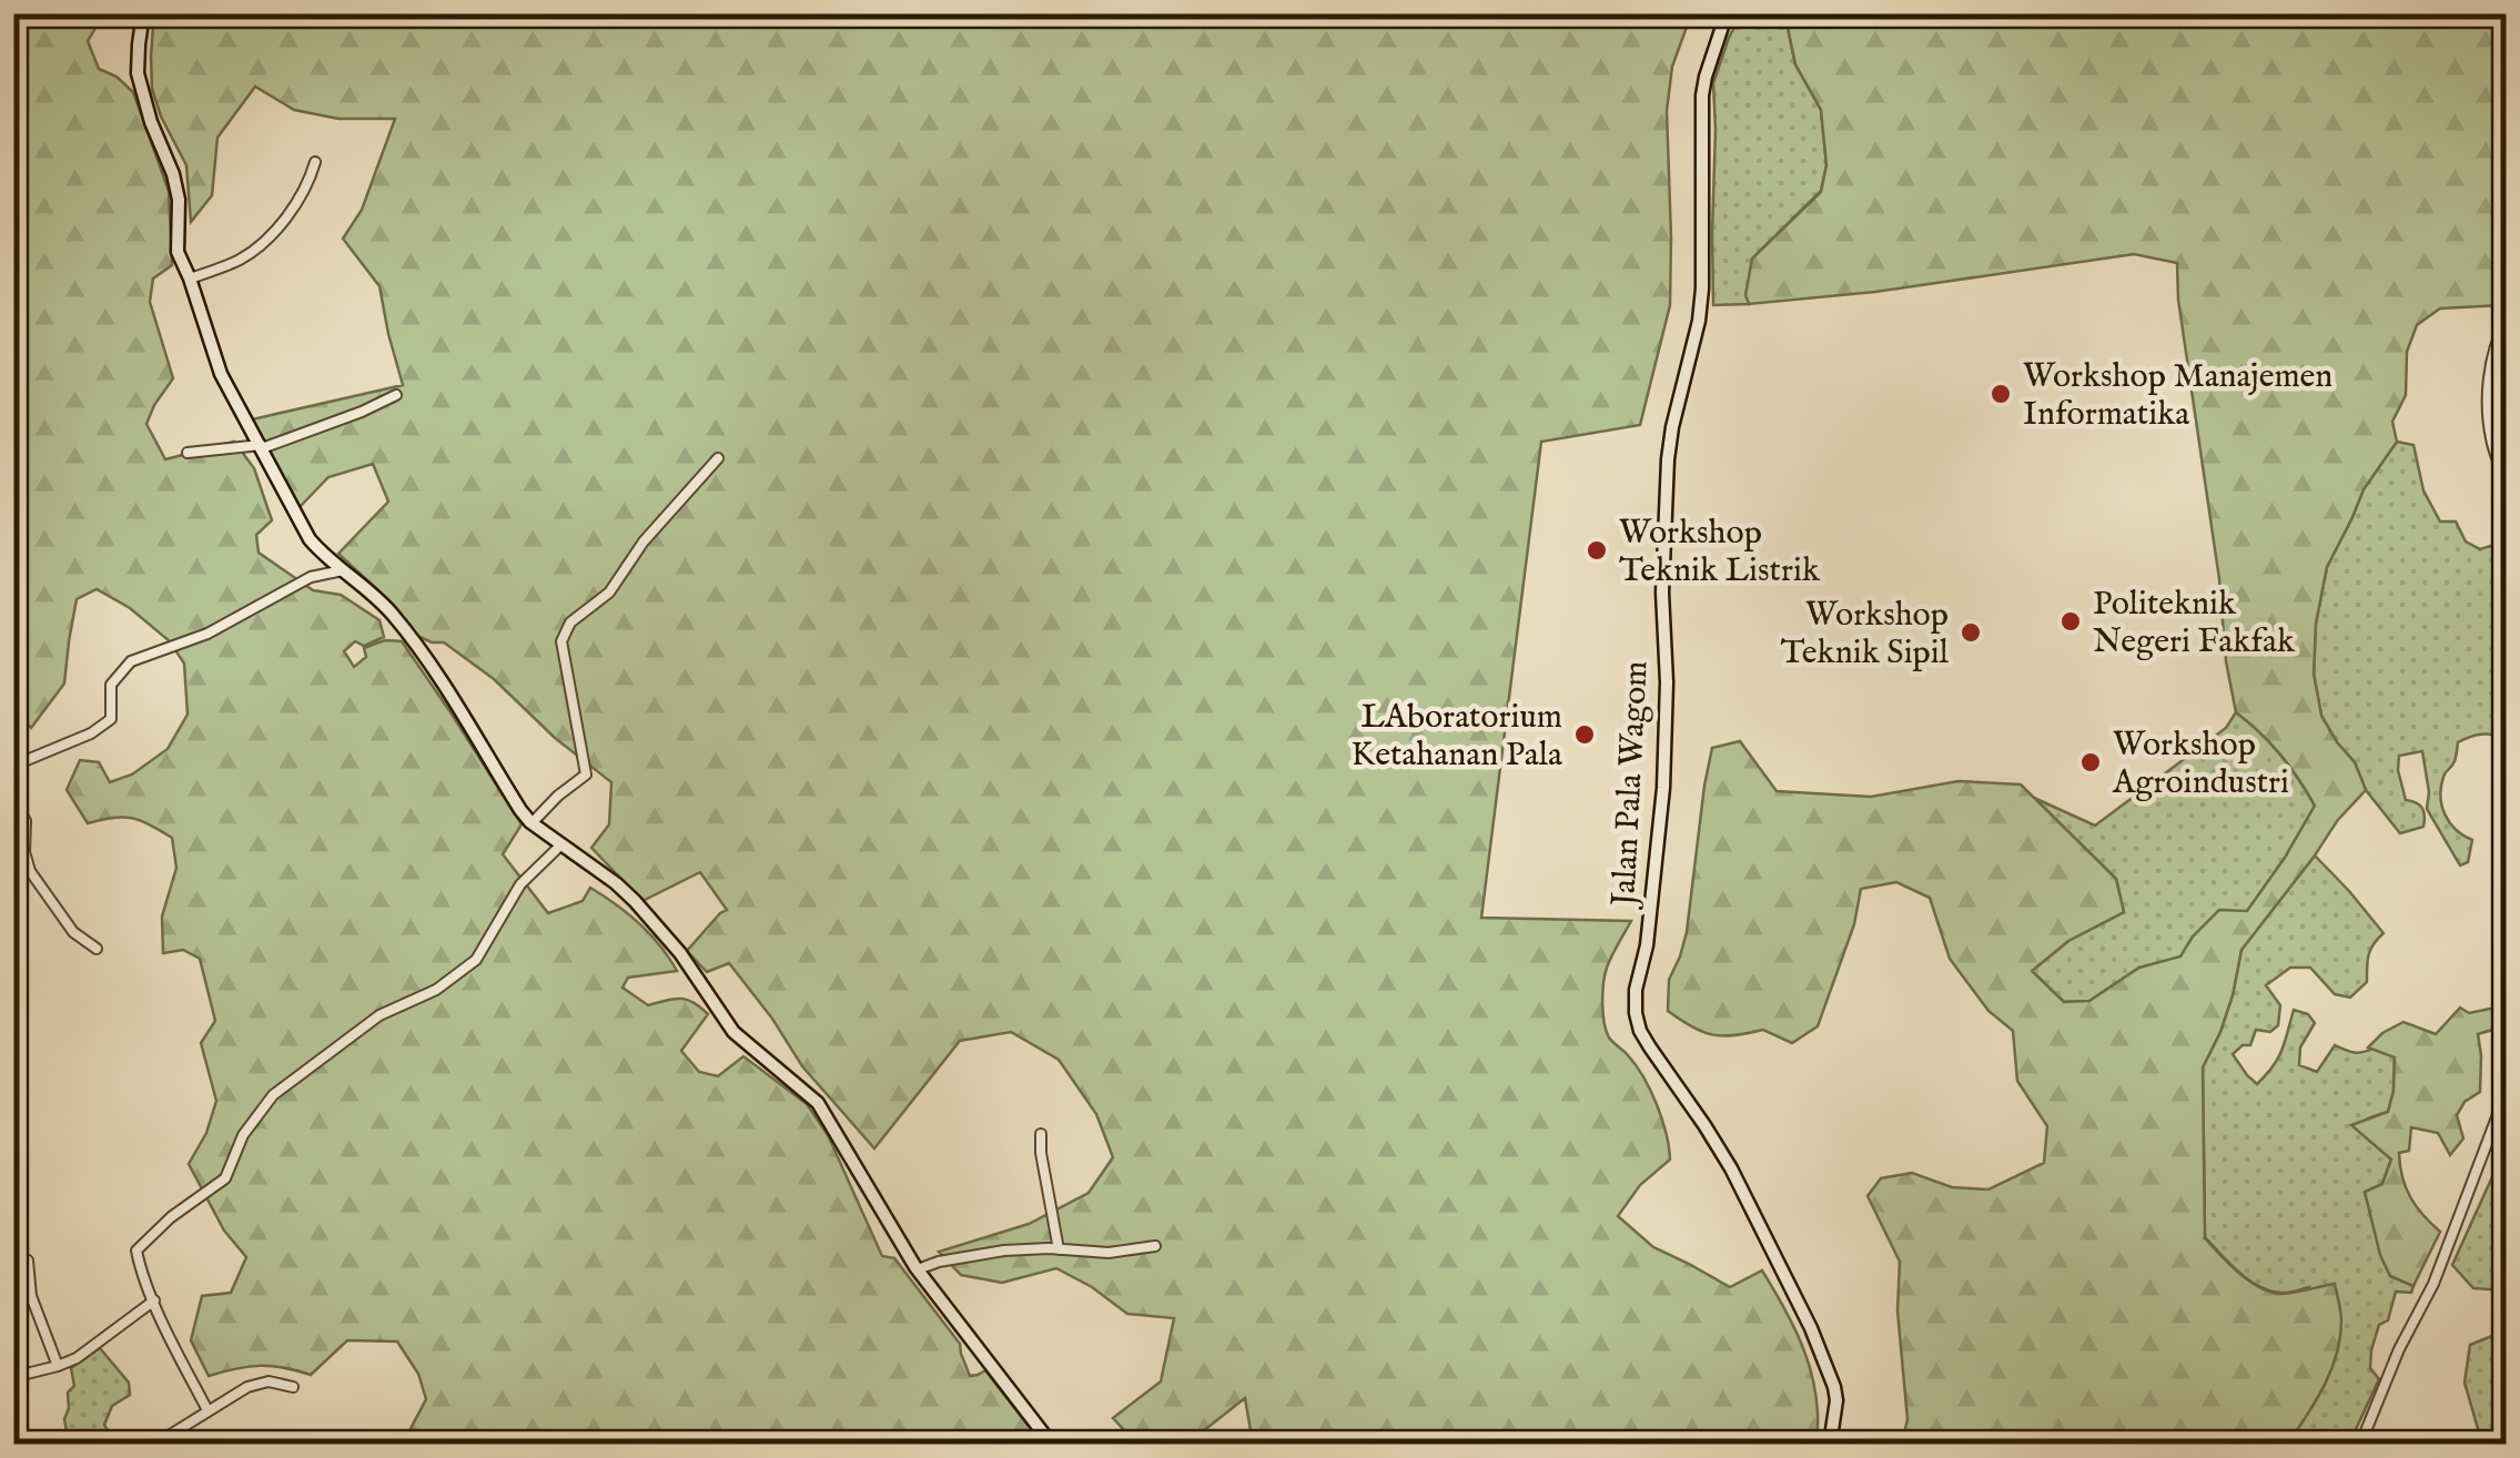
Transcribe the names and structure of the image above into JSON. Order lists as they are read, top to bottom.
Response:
{
  "streets": {
    "main road": ["Jalan Pala Wagom"]
  },
  "places": [
    "Workshop Manajemen Informatika",
    "Workshop Teknik Listrik",
    "Politeknik Negeri Fakfak",
    "Workshop Teknik Sipil",
    "LAboratorium Ketahanan Pala",
    "Workshop Agroindustri"
  ]
}
